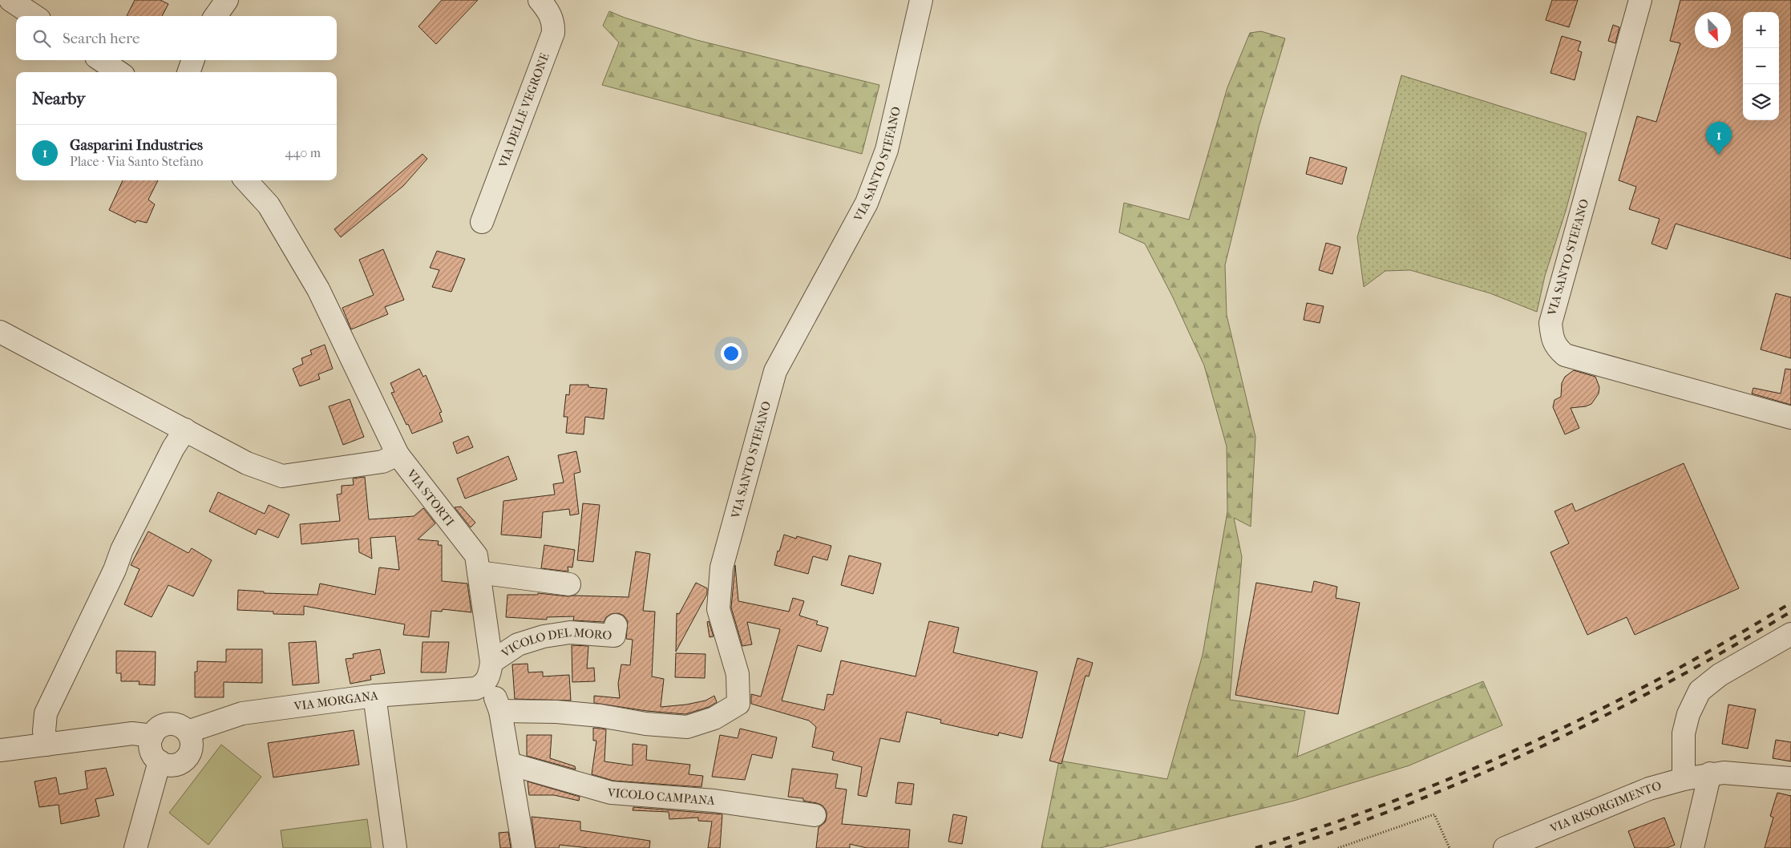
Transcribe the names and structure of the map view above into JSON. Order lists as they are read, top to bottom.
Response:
{
  "streets": {
    "street": [
      "VIA DELLE VEGRONE",
      "VIA SANTO STEFANO",
      "VIA STORTI",
      "VICOLO DEL MORO",
      "VIA MORGANA",
      "VICOLO CAMPANA",
      "VIA RISORGIMENTO"
    ]
  },
  "crossings": [
    ["VIA SANTO STEFANO", "VIA STORTI"],
    ["VIA STORTI", "VICOLO DEL MORO"],
    ["VIA STORTI", "VIA MORGANA"],
    ["VIA STORTI", "VICOLO CAMPANA"],
    ["VICOLO DEL MORO", "VIA MORGANA"]
  ],
  "north": "bottom right",
  "page": {
    "map_buttons": ["+", "−"],
    "search": "Search here",
    "heading": "Nearby",
    "pins": "1",
    "list": [
      {
        "mark": "1",
        "name": "Gasparini Industries",
        "note": "Place · Via Santo Stefano",
        "value": "440 m"
      }
    ]
  }
}
